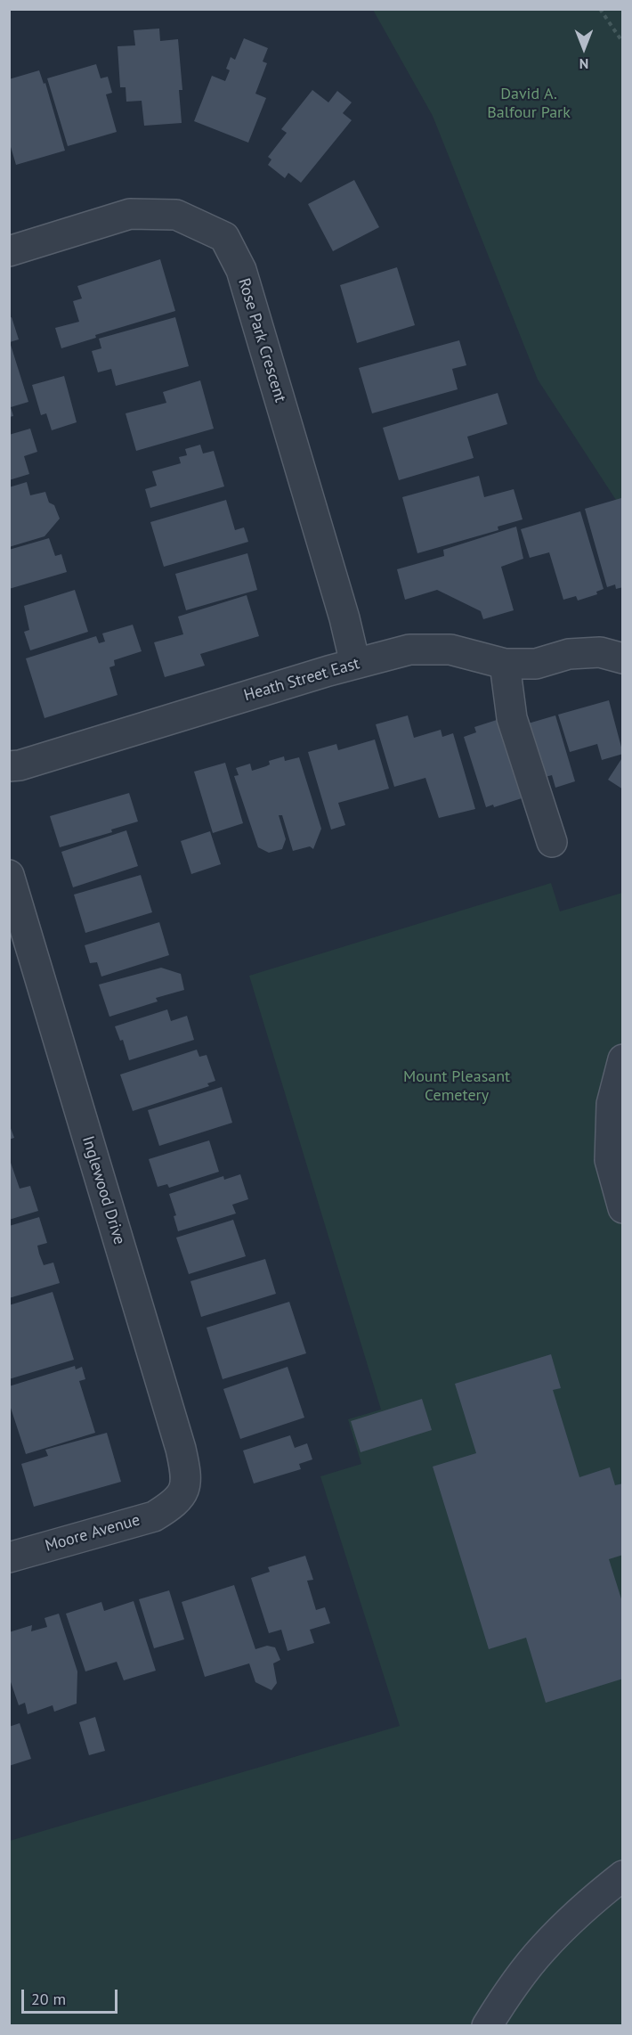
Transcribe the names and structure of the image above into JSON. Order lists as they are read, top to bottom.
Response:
{
  "streets": {
    "street": [
      "Rose Park Crescent",
      "Heath Street East",
      "Inglewood Drive",
      "Moore Avenue"
    ]
  },
  "crossings": [
    ["Rose Park Crescent", "Heath Street East"],
    ["Inglewood Drive", "Moore Avenue"]
  ],
  "parks": ["David A. Balfour Park", "Mount Pleasant Cemetery"],
  "scale_bar": "20 m",
  "north": "bottom"
}
